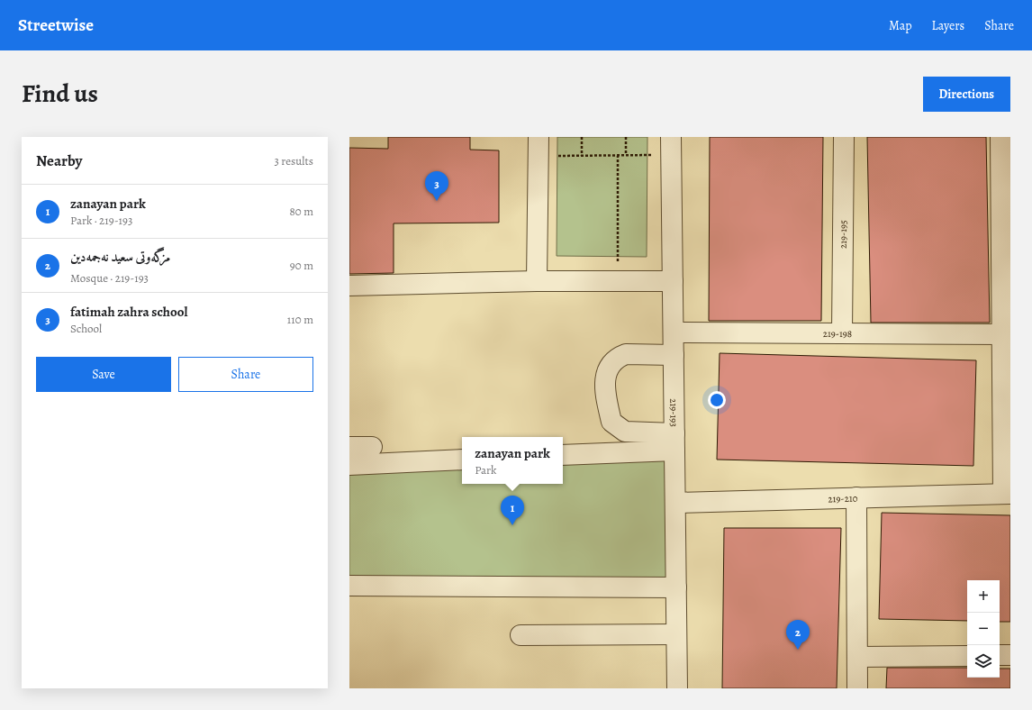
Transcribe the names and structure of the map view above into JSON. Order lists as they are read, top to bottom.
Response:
{
  "streets": {
    "street": [
      "219-195",
      "219-198",
      "219-193",
      "219-210"
    ]
  },
  "crossings": [
    ["219-195", "219-198"],
    ["219-198", "219-193"],
    ["219-193", "219-210"]
  ],
  "page": {
    "header": "Streetwise",
    "nav": ["Map", "Layers", "Share"],
    "title": "Find us",
    "buttons": [
      "Directions",
      ["Save", "Share"]
    ],
    "heading": ["Nearby", "3 results"],
    "pins": ["3", "1", "2"],
    "list": [
      {
        "mark": "1",
        "name": "zanayan park",
        "note": "Park · 219-193",
        "value": "80 m"
      },
      {
        "mark": "2",
        "name": "مزگەوتی سعید نەجمەدین",
        "note": "Mosque · 219-193",
        "value": "90 m"
      },
      {
        "mark": "3",
        "name": "fatimah zahra school",
        "note": "School",
        "value": "110 m"
      }
    ],
    "popup": ["zanayan park", "Park"],
    "map_buttons": ["+", "−"]
  }
}
